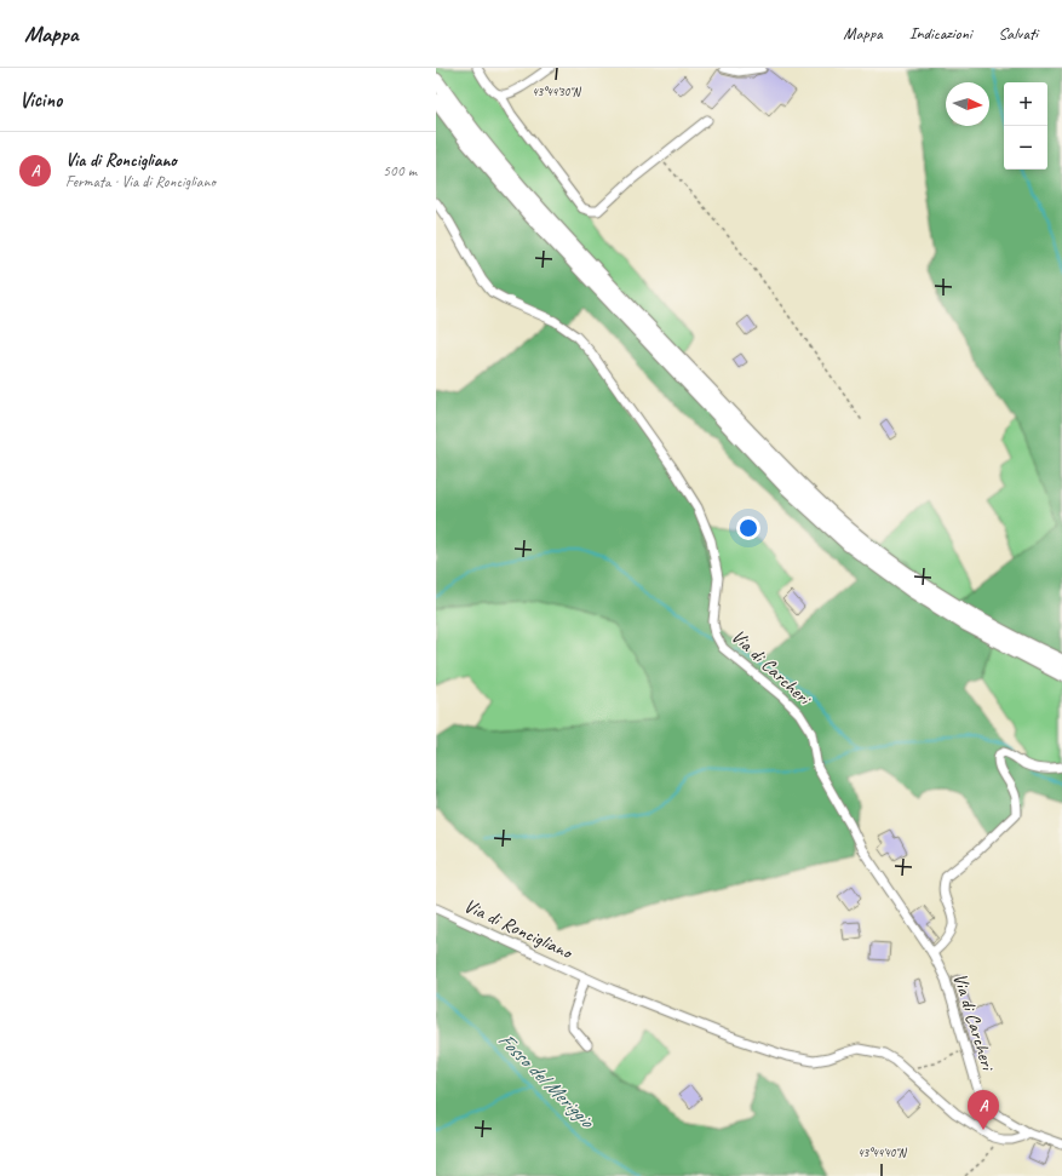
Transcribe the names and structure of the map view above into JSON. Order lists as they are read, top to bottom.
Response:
{
  "streets": {
    "street": ["Via di Carcheri", "Via di Roncigliano"]
  },
  "water": ["Fosso del Meriggio"],
  "north": "right",
  "page": {
    "header": "Mappa",
    "nav": ["Mappa", "Indicazioni", "Salvati"],
    "heading": "Vicino",
    "map_buttons": ["+", "−"],
    "list": [
      {
        "mark": "A",
        "name": "Via di Roncigliano",
        "note": "Fermata · Via di Roncigliano",
        "value": "500 m"
      }
    ],
    "pins": "A"
  },
  "coordinates": ["43°44'30\"N", "43°44'40\"N"]
}
